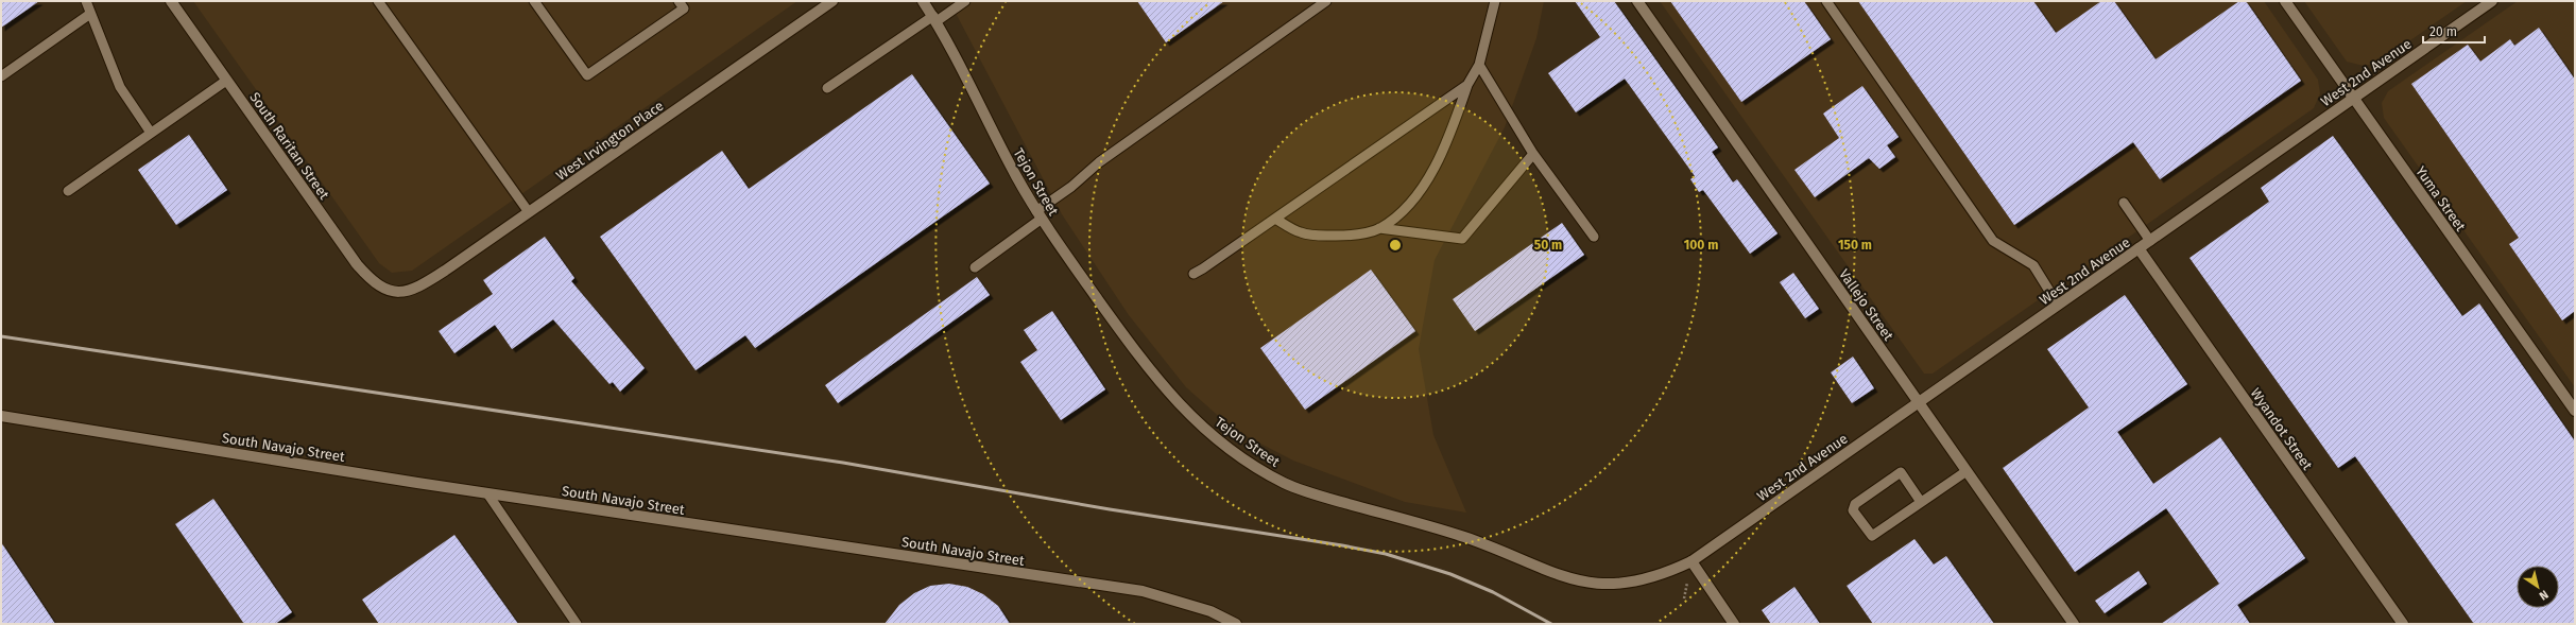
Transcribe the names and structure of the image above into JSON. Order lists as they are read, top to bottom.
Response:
{
  "streets": {
    "street": [
      "West 2nd Avenue",
      "West Irvington Place",
      "South Raritan Street",
      "Tejon Street",
      "Yuma Street",
      "Vallejo Street",
      "Wyandot Street",
      "South Navajo Street"
    ]
  },
  "crossings": [
    ["West 2nd Avenue", "Tejon Street"],
    ["West 2nd Avenue", "Yuma Street"],
    ["West 2nd Avenue", "Vallejo Street"],
    ["West 2nd Avenue", "Wyandot Street"],
    ["West Irvington Place", "South Raritan Street"]
  ],
  "scale_bar": "20 m",
  "north": "bottom right",
  "rings": ["50 m", "100 m", "150 m"]
}
